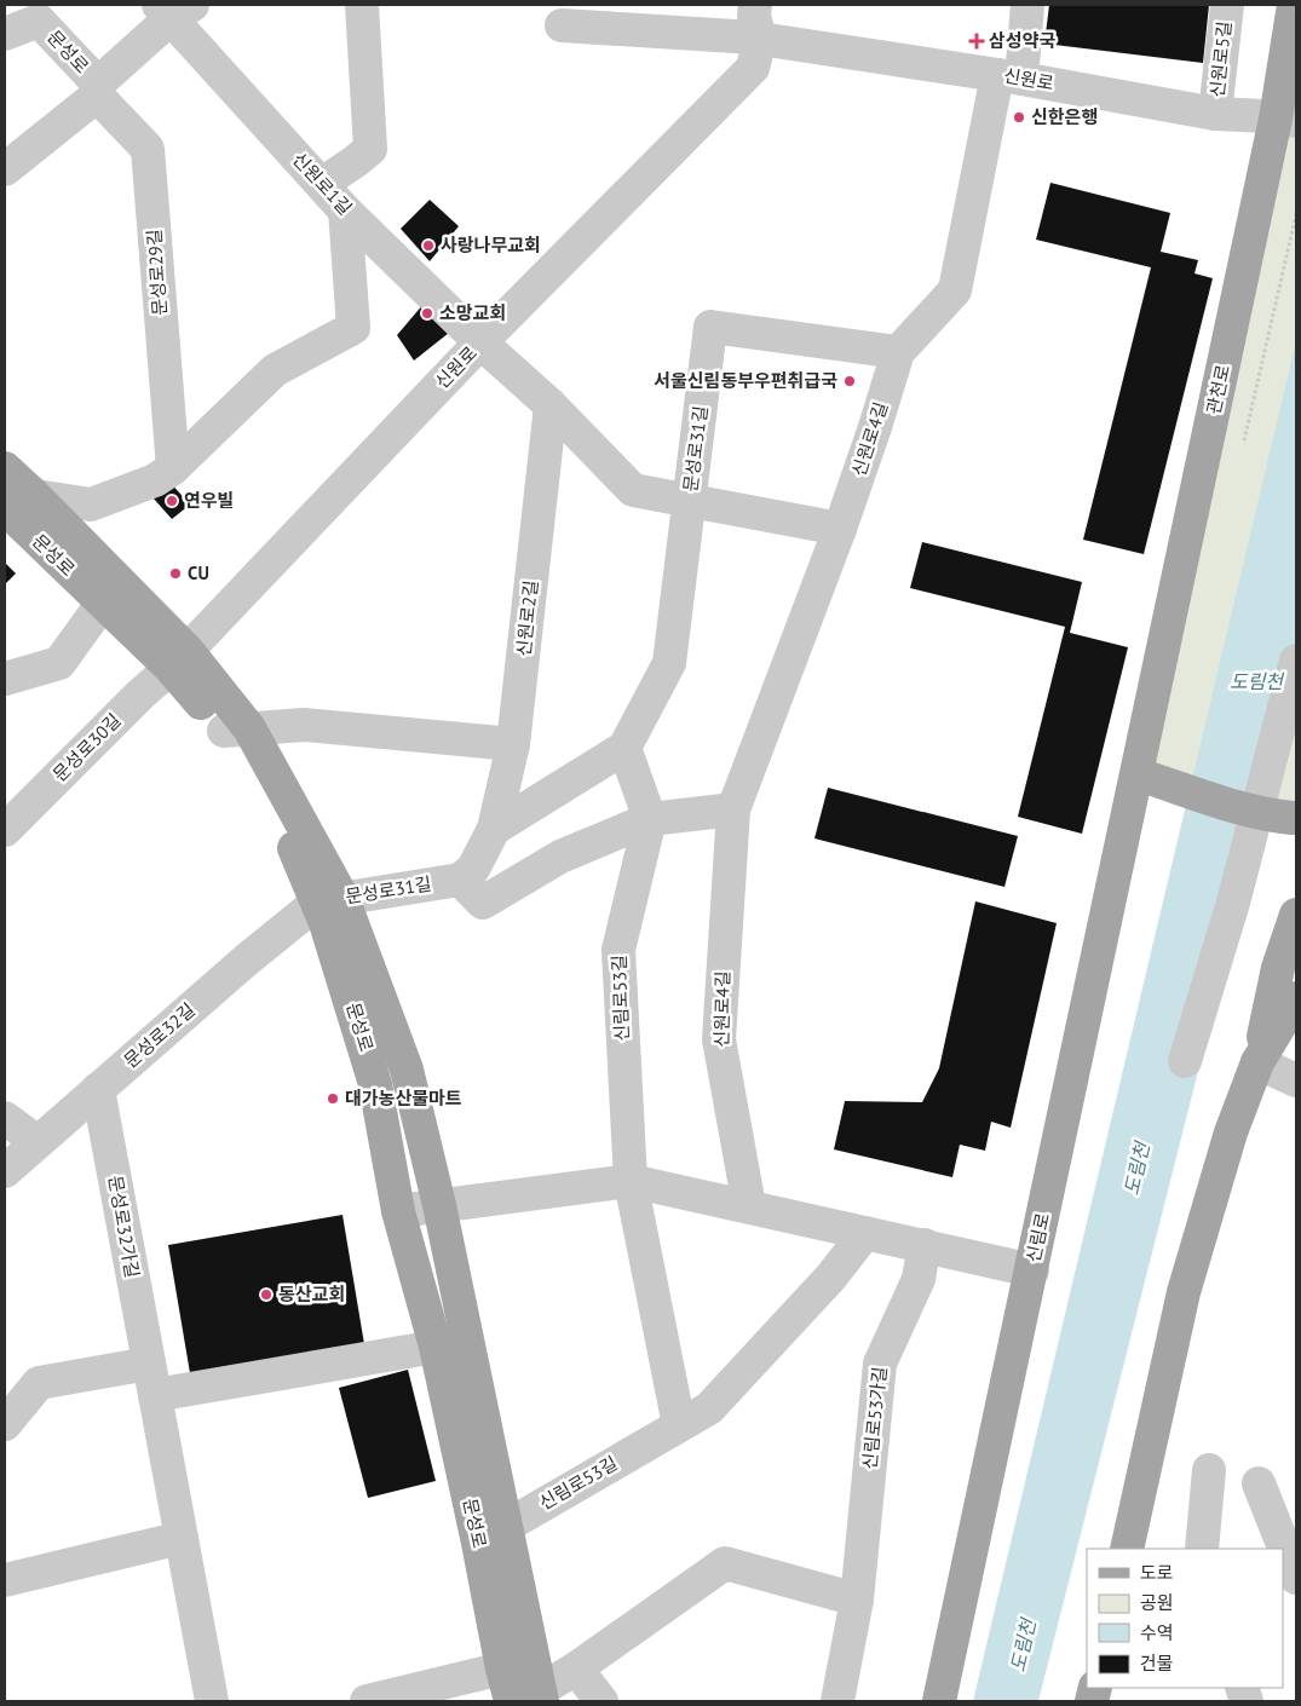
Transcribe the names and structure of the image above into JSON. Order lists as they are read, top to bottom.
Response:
{
  "streets": {
    "main road": ["문성로", "관천로", "신림로"],
    "street": [
      "신원로5길",
      "신원로",
      "신원로1길",
      "문성로29길",
      "신원로4길",
      "문성로31길",
      "신원로2길",
      "문성로30길",
      "신림로53길",
      "문성로32길",
      "문성로32가길",
      "신림로53가길"
    ]
  },
  "crossings": [
    ["문성로", "신원로"],
    ["문성로", "문성로29길"],
    ["문성로", "문성로31길"],
    ["문성로", "문성로30길"],
    ["문성로", "신림로53길"],
    ["문성로", "문성로32길"],
    ["신원로5길", "신원로"],
    ["신원로", "신원로1길"],
    ["신원로", "관천로"],
    ["신원로", "신원로4길"],
    ["신원로", "문성로30길"],
    ["관천로", "신림로"],
    ["신원로4길", "문성로31길"],
    ["문성로31길", "문성로32길"],
    ["문성로32길", "문성로32가길"]
  ],
  "water": ["도림천"],
  "places": {
    "health": ["삼성약국"],
    "other": [
      "신한은행",
      "사랑나무교회",
      "소망교회",
      "서울신림동부우편취급국",
      "연우빌",
      "CU",
      "대가농산물마트",
      "동산교회"
    ]
  },
  "legend": [
    "도로",
    "공원",
    "수역",
    "건물"
  ]
}
